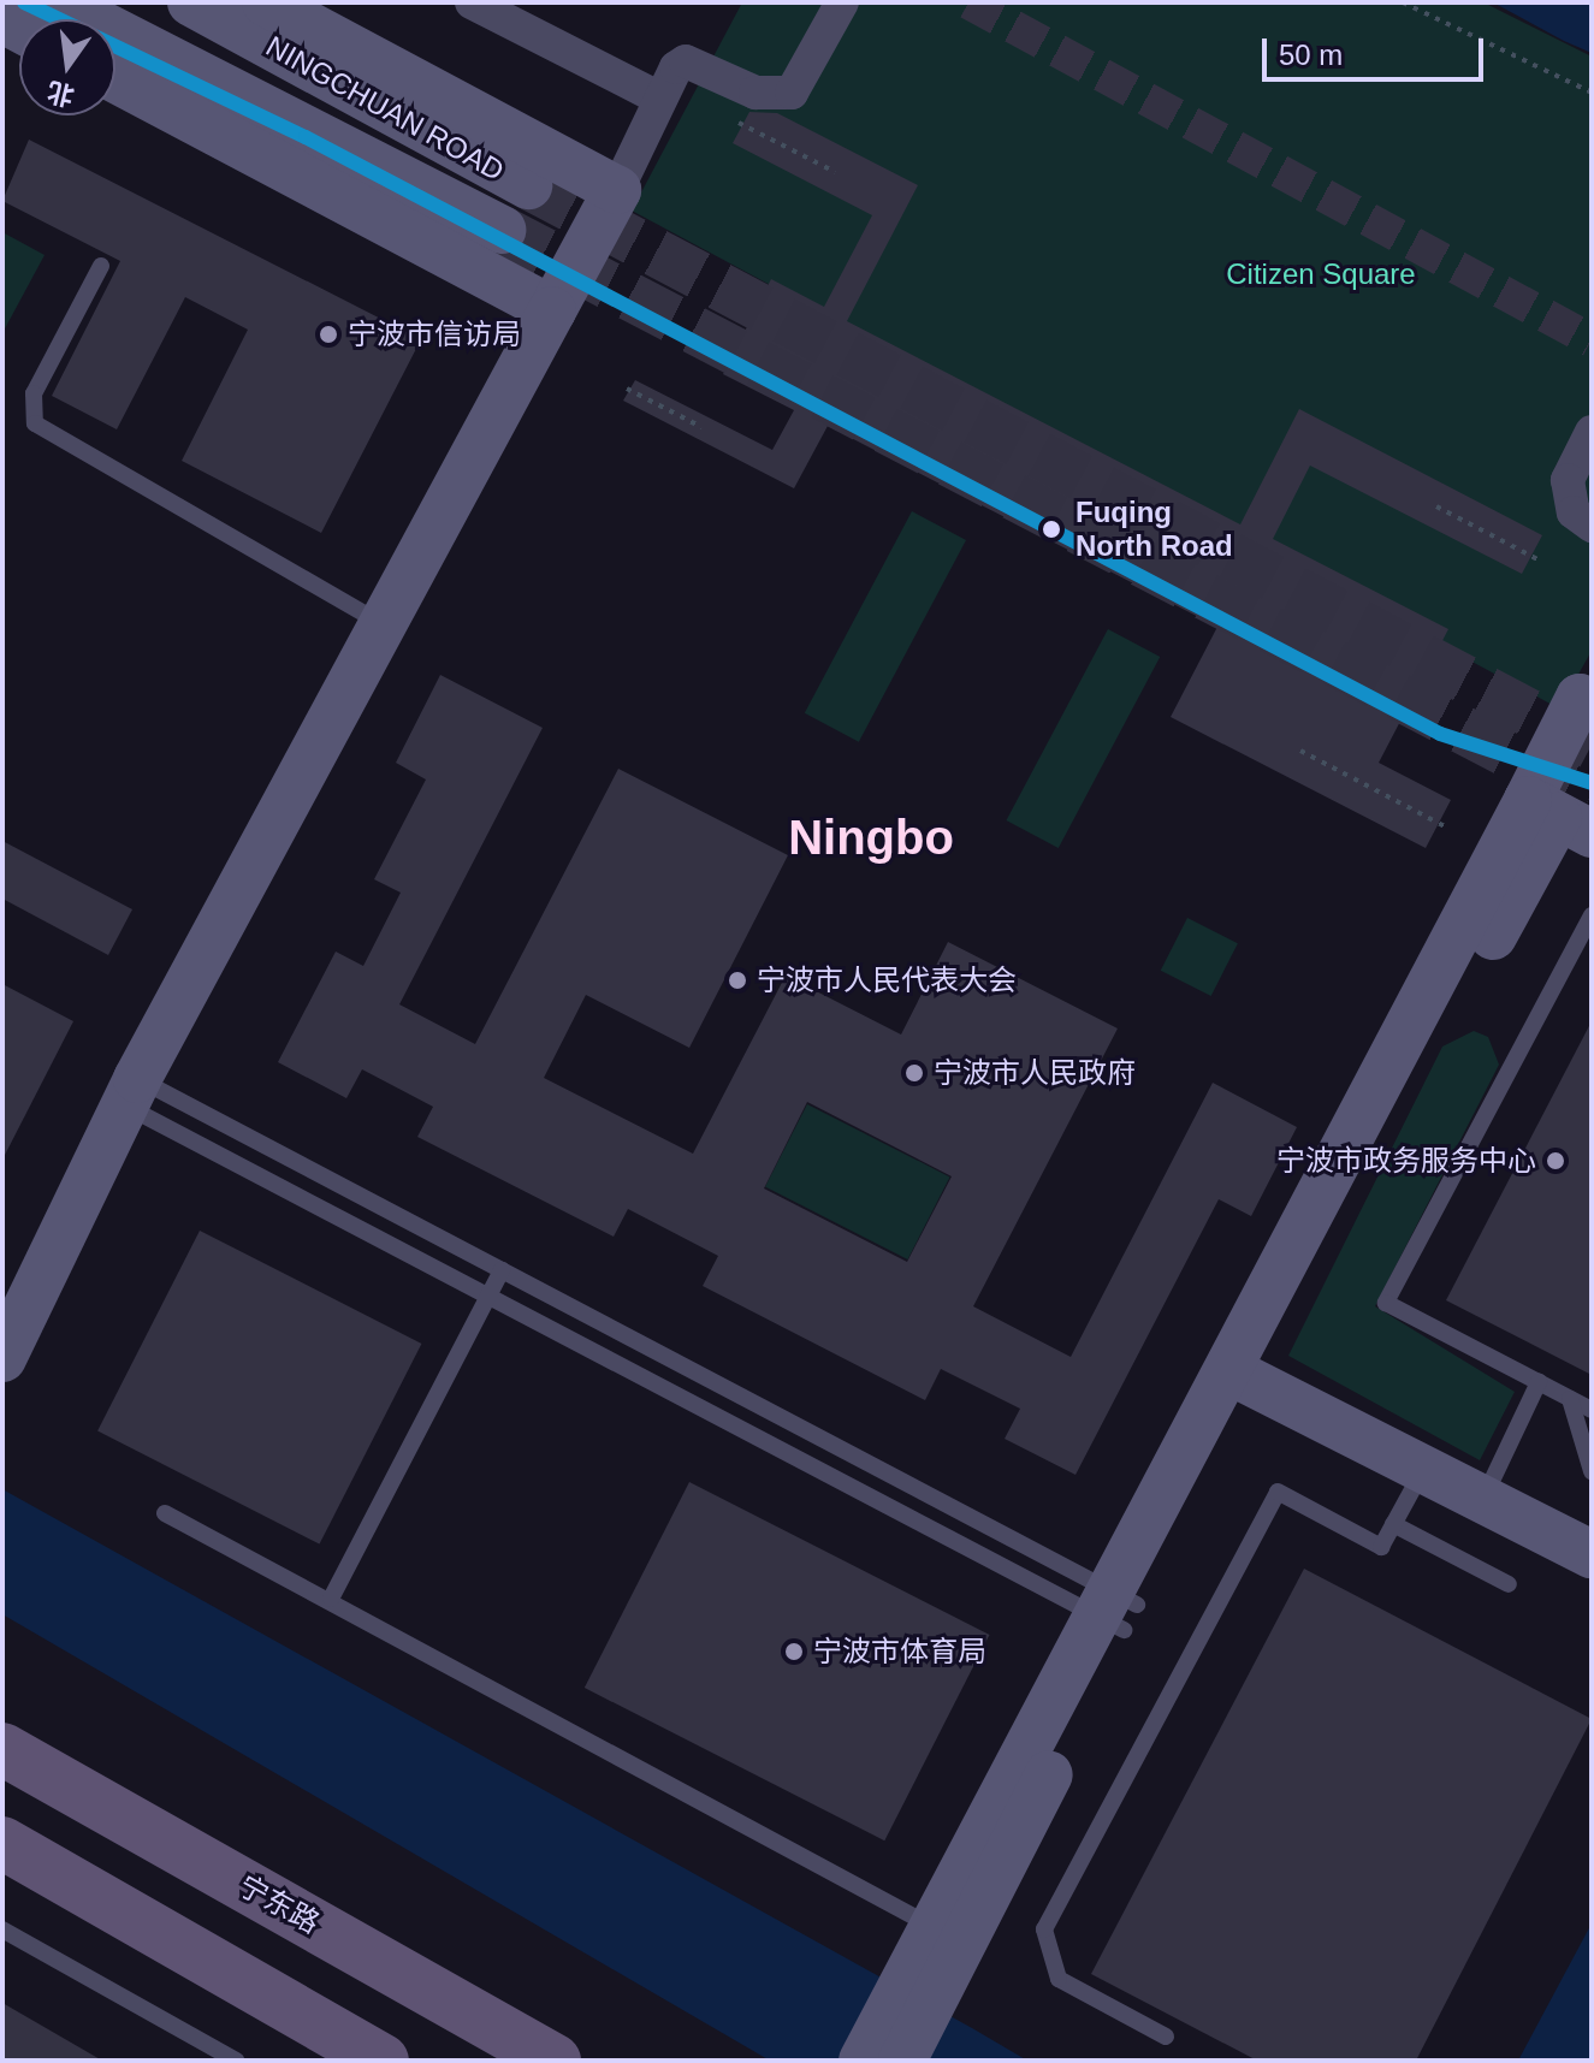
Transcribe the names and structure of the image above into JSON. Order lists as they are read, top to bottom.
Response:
{
  "streets": {
    "main road": ["宁东路"],
    "street": ["NINGCHUAN ROAD"]
  },
  "districts": ["Ningbo"],
  "parks": ["Citizen Square"],
  "places": [
    "宁波市信访局",
    "Fuqing North Road",
    "宁波市人民代表大会",
    "宁波市人民政府",
    "宁波市政务服务中心",
    "宁波市体育局"
  ],
  "scale_bar": "50 m",
  "north": "bottom"
}
